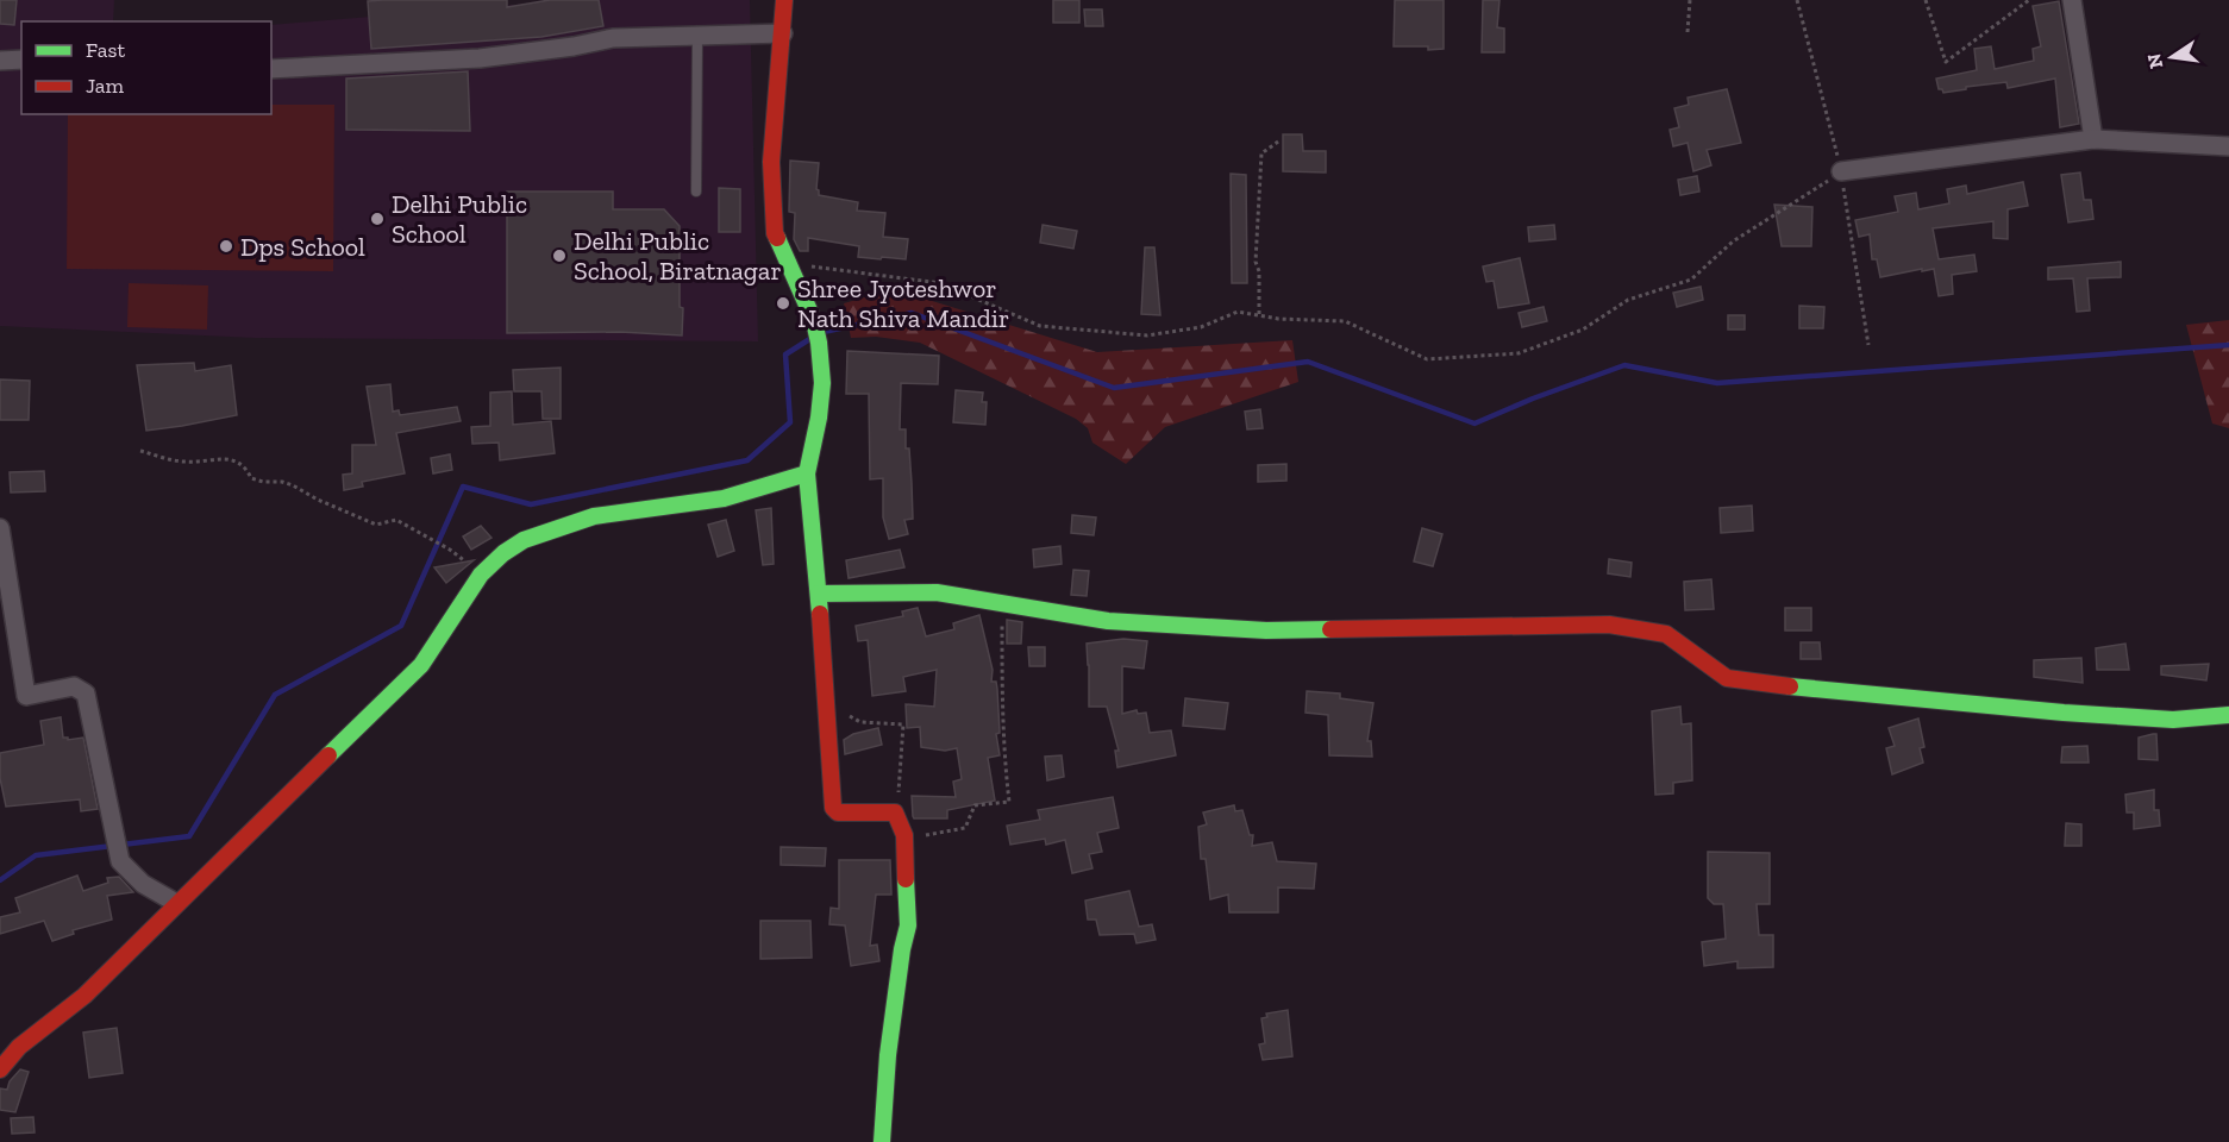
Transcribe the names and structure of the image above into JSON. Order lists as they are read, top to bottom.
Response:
{
  "places": [
    "Delhi Public School",
    "Dps School",
    "Delhi Public School, Biratnagar",
    "Shree Jyoteshwor Nath Shiva Mandir"
  ],
  "legend": ["Fast", "Jam"],
  "north": "left"
}
